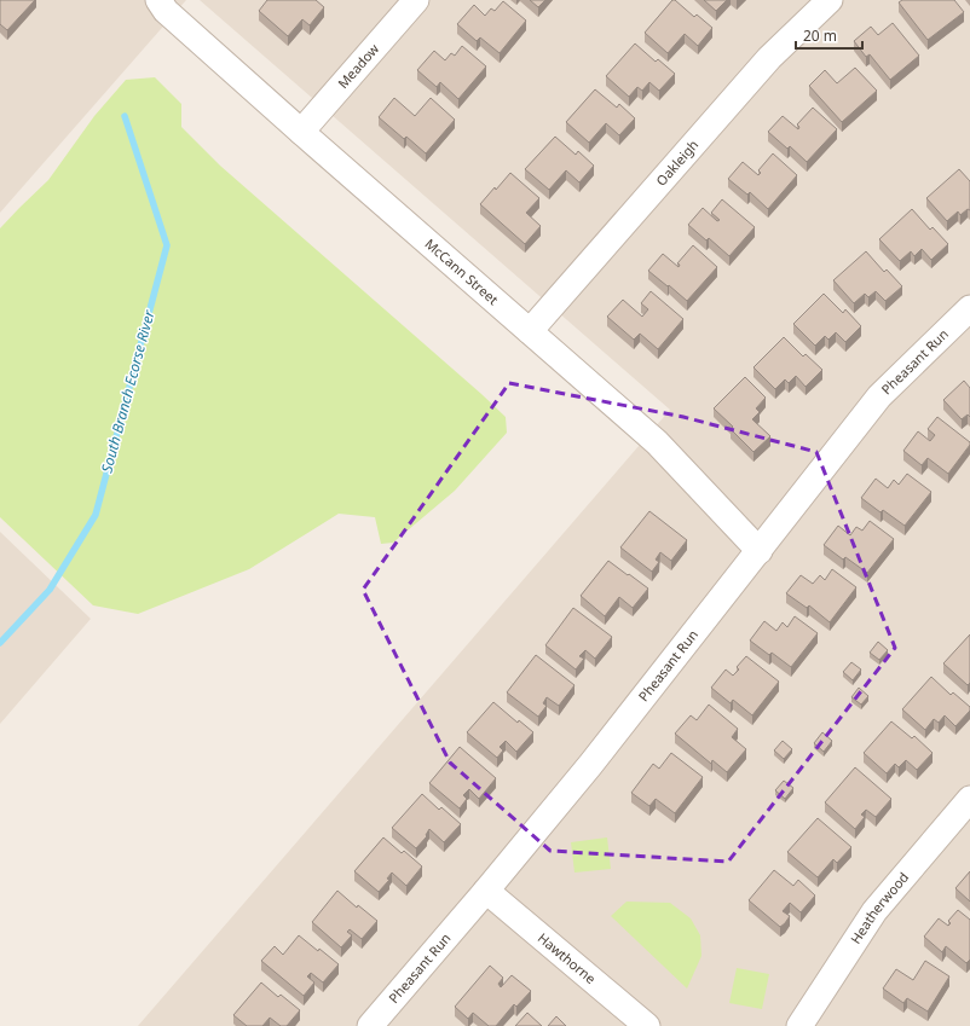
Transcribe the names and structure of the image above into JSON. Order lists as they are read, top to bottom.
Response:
{
  "streets": {
    "street": [
      "Meadow",
      "Oakleigh",
      "McCann Street",
      "Pheasant Run",
      "Heatherwood",
      "Hawthorne"
    ]
  },
  "crossings": [
    ["Meadow", "McCann Street"],
    ["Oakleigh", "McCann Street"],
    ["McCann Street", "Pheasant Run"],
    ["Pheasant Run", "Hawthorne"]
  ],
  "water": ["South Branch Ecorse River"],
  "scale_bar": "20 m"
}
